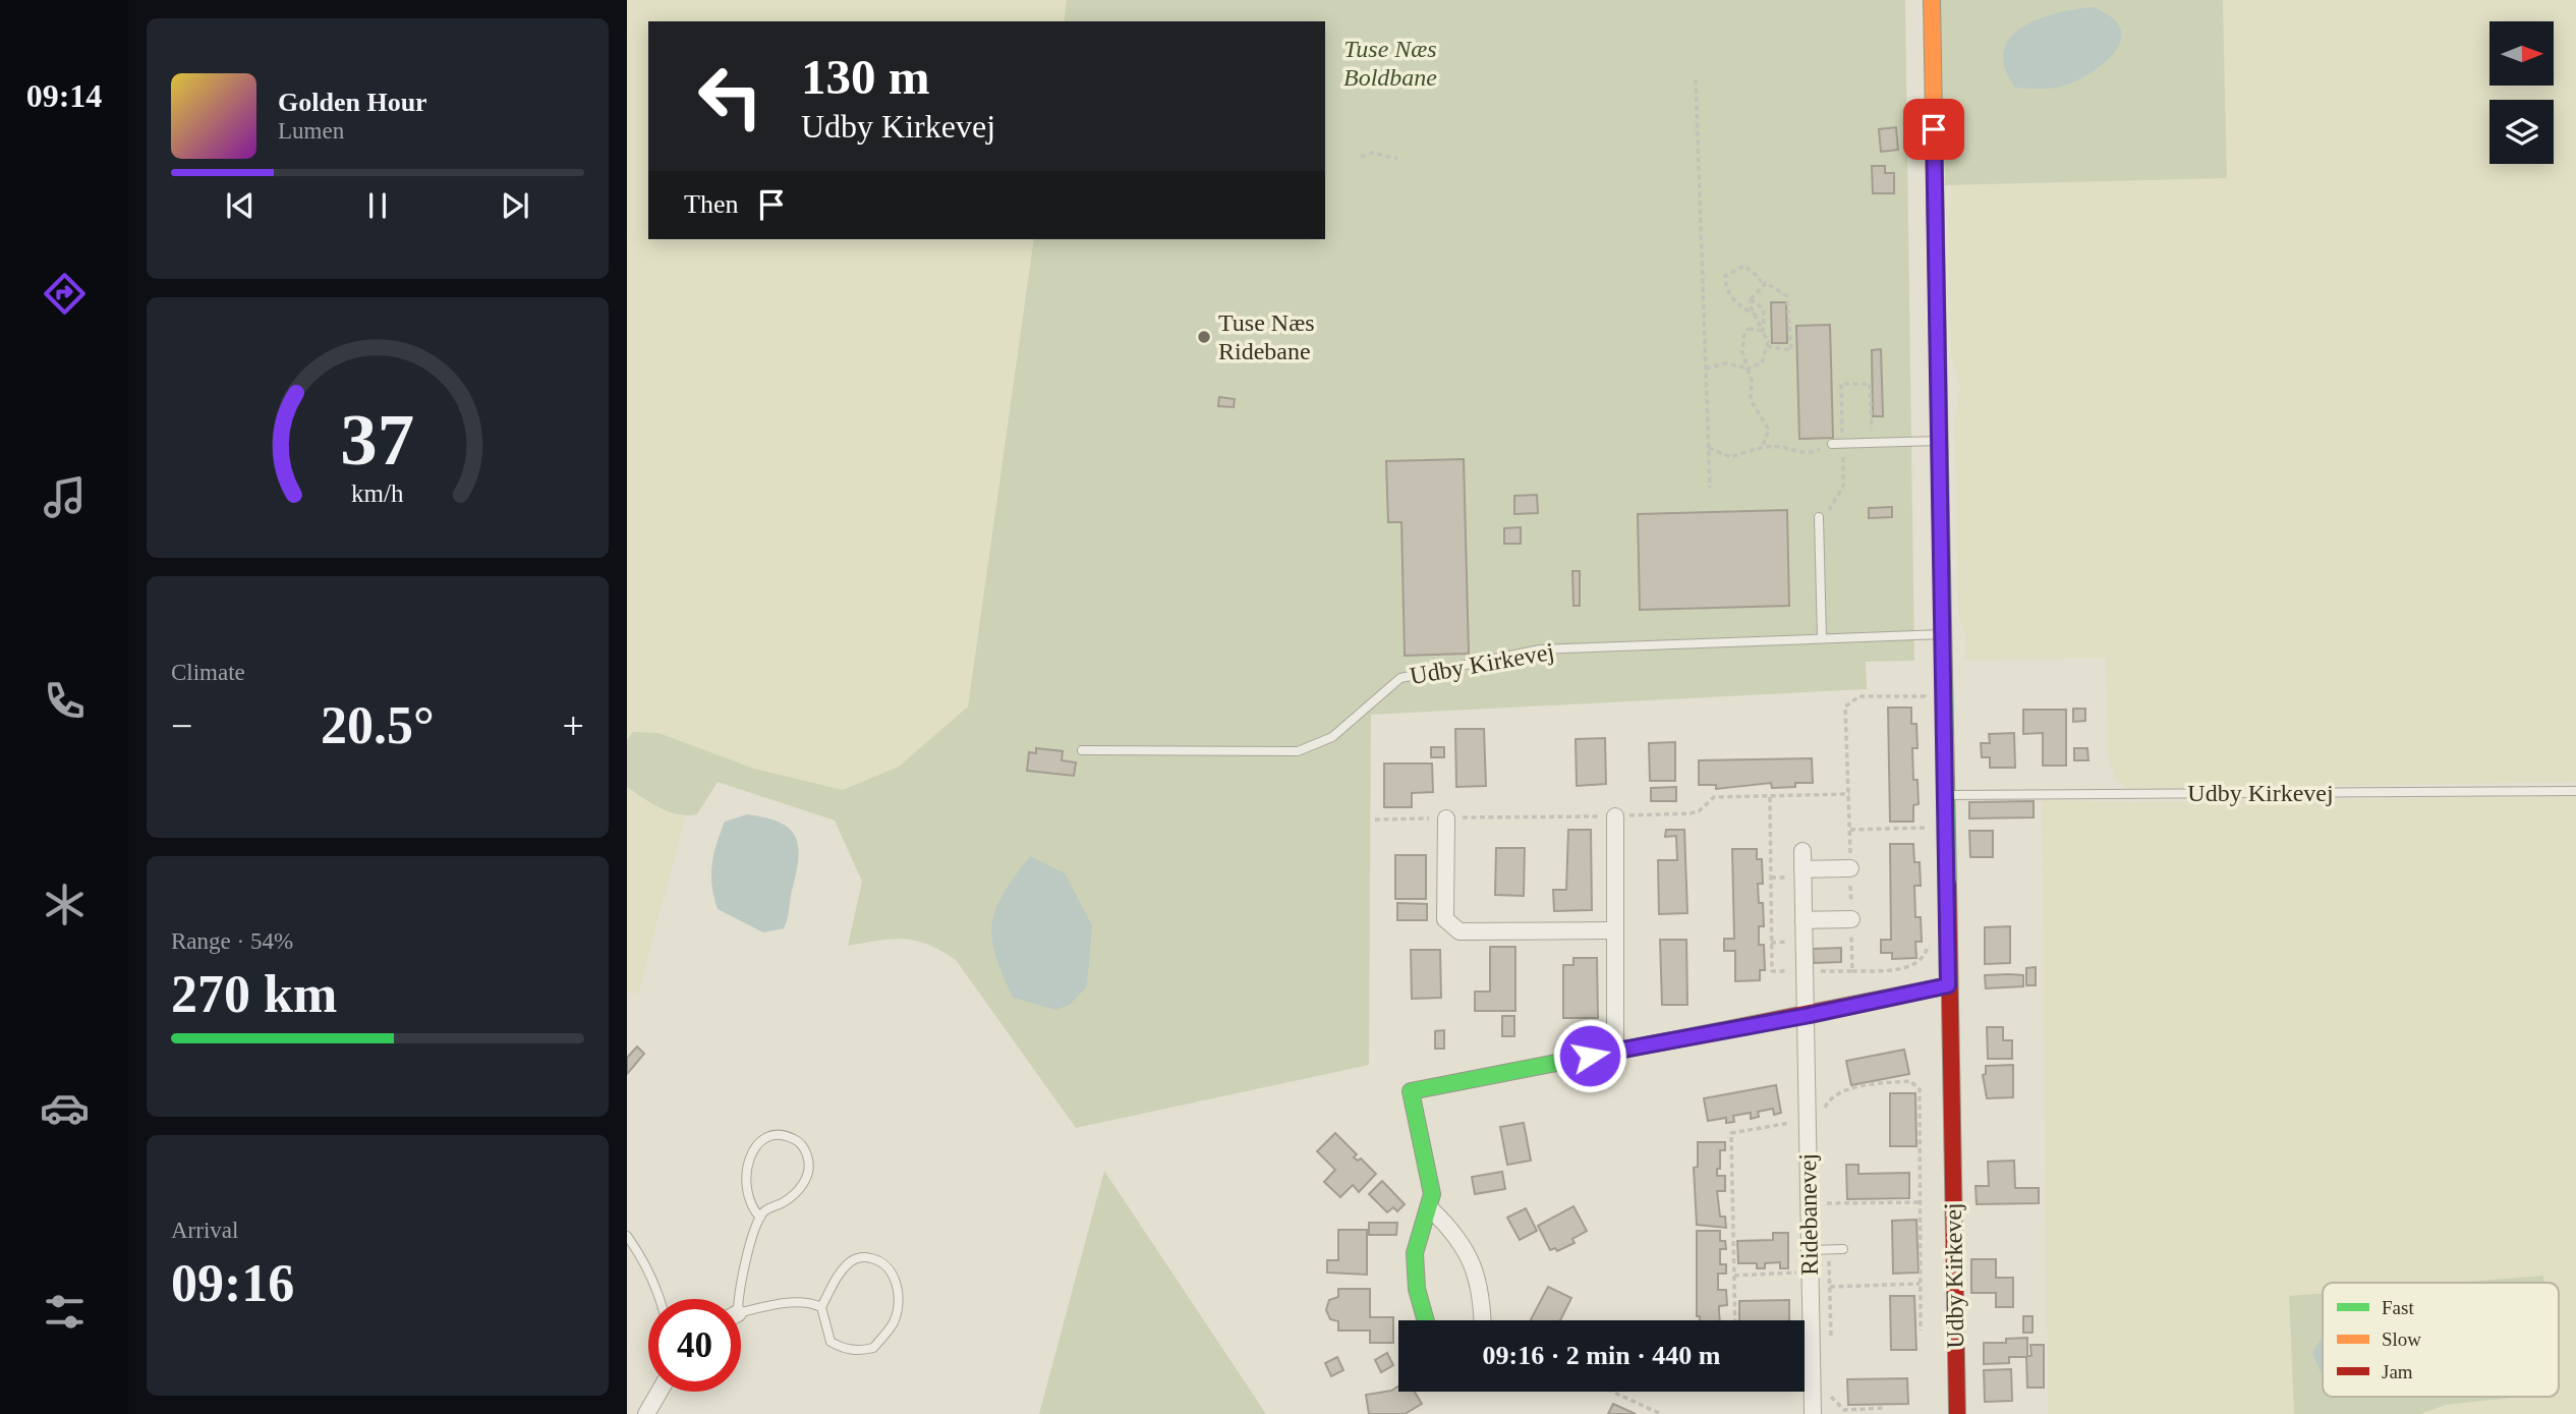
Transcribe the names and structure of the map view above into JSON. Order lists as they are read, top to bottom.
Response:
{
  "streets": {
    "street": ["Udby Kirkevej", "Ridebanevej"]
  },
  "parks": ["Tuse Næs Boldbane"],
  "places": ["Tuse Næs Ridebane"],
  "legend": ["Fast", "Slow", "Jam"],
  "north": "right",
  "page": {
    "tabs": "09:14",
    "turn": ["130 m", "Udby Kirkevej"],
    "song": ["Golden Hour", "Lumen"],
    "then": "Then",
    "tile": [
      "Climate",
      ["Range · 54%", "270 km"],
      ["Arrival", "09:16"]
    ],
    "heat": ["−", "20.5°", "+"],
    "limit": "40",
    "trip": "09:16 · 2 min · 440 m",
    "gauge": ["37", "km/h"]
  }
}
